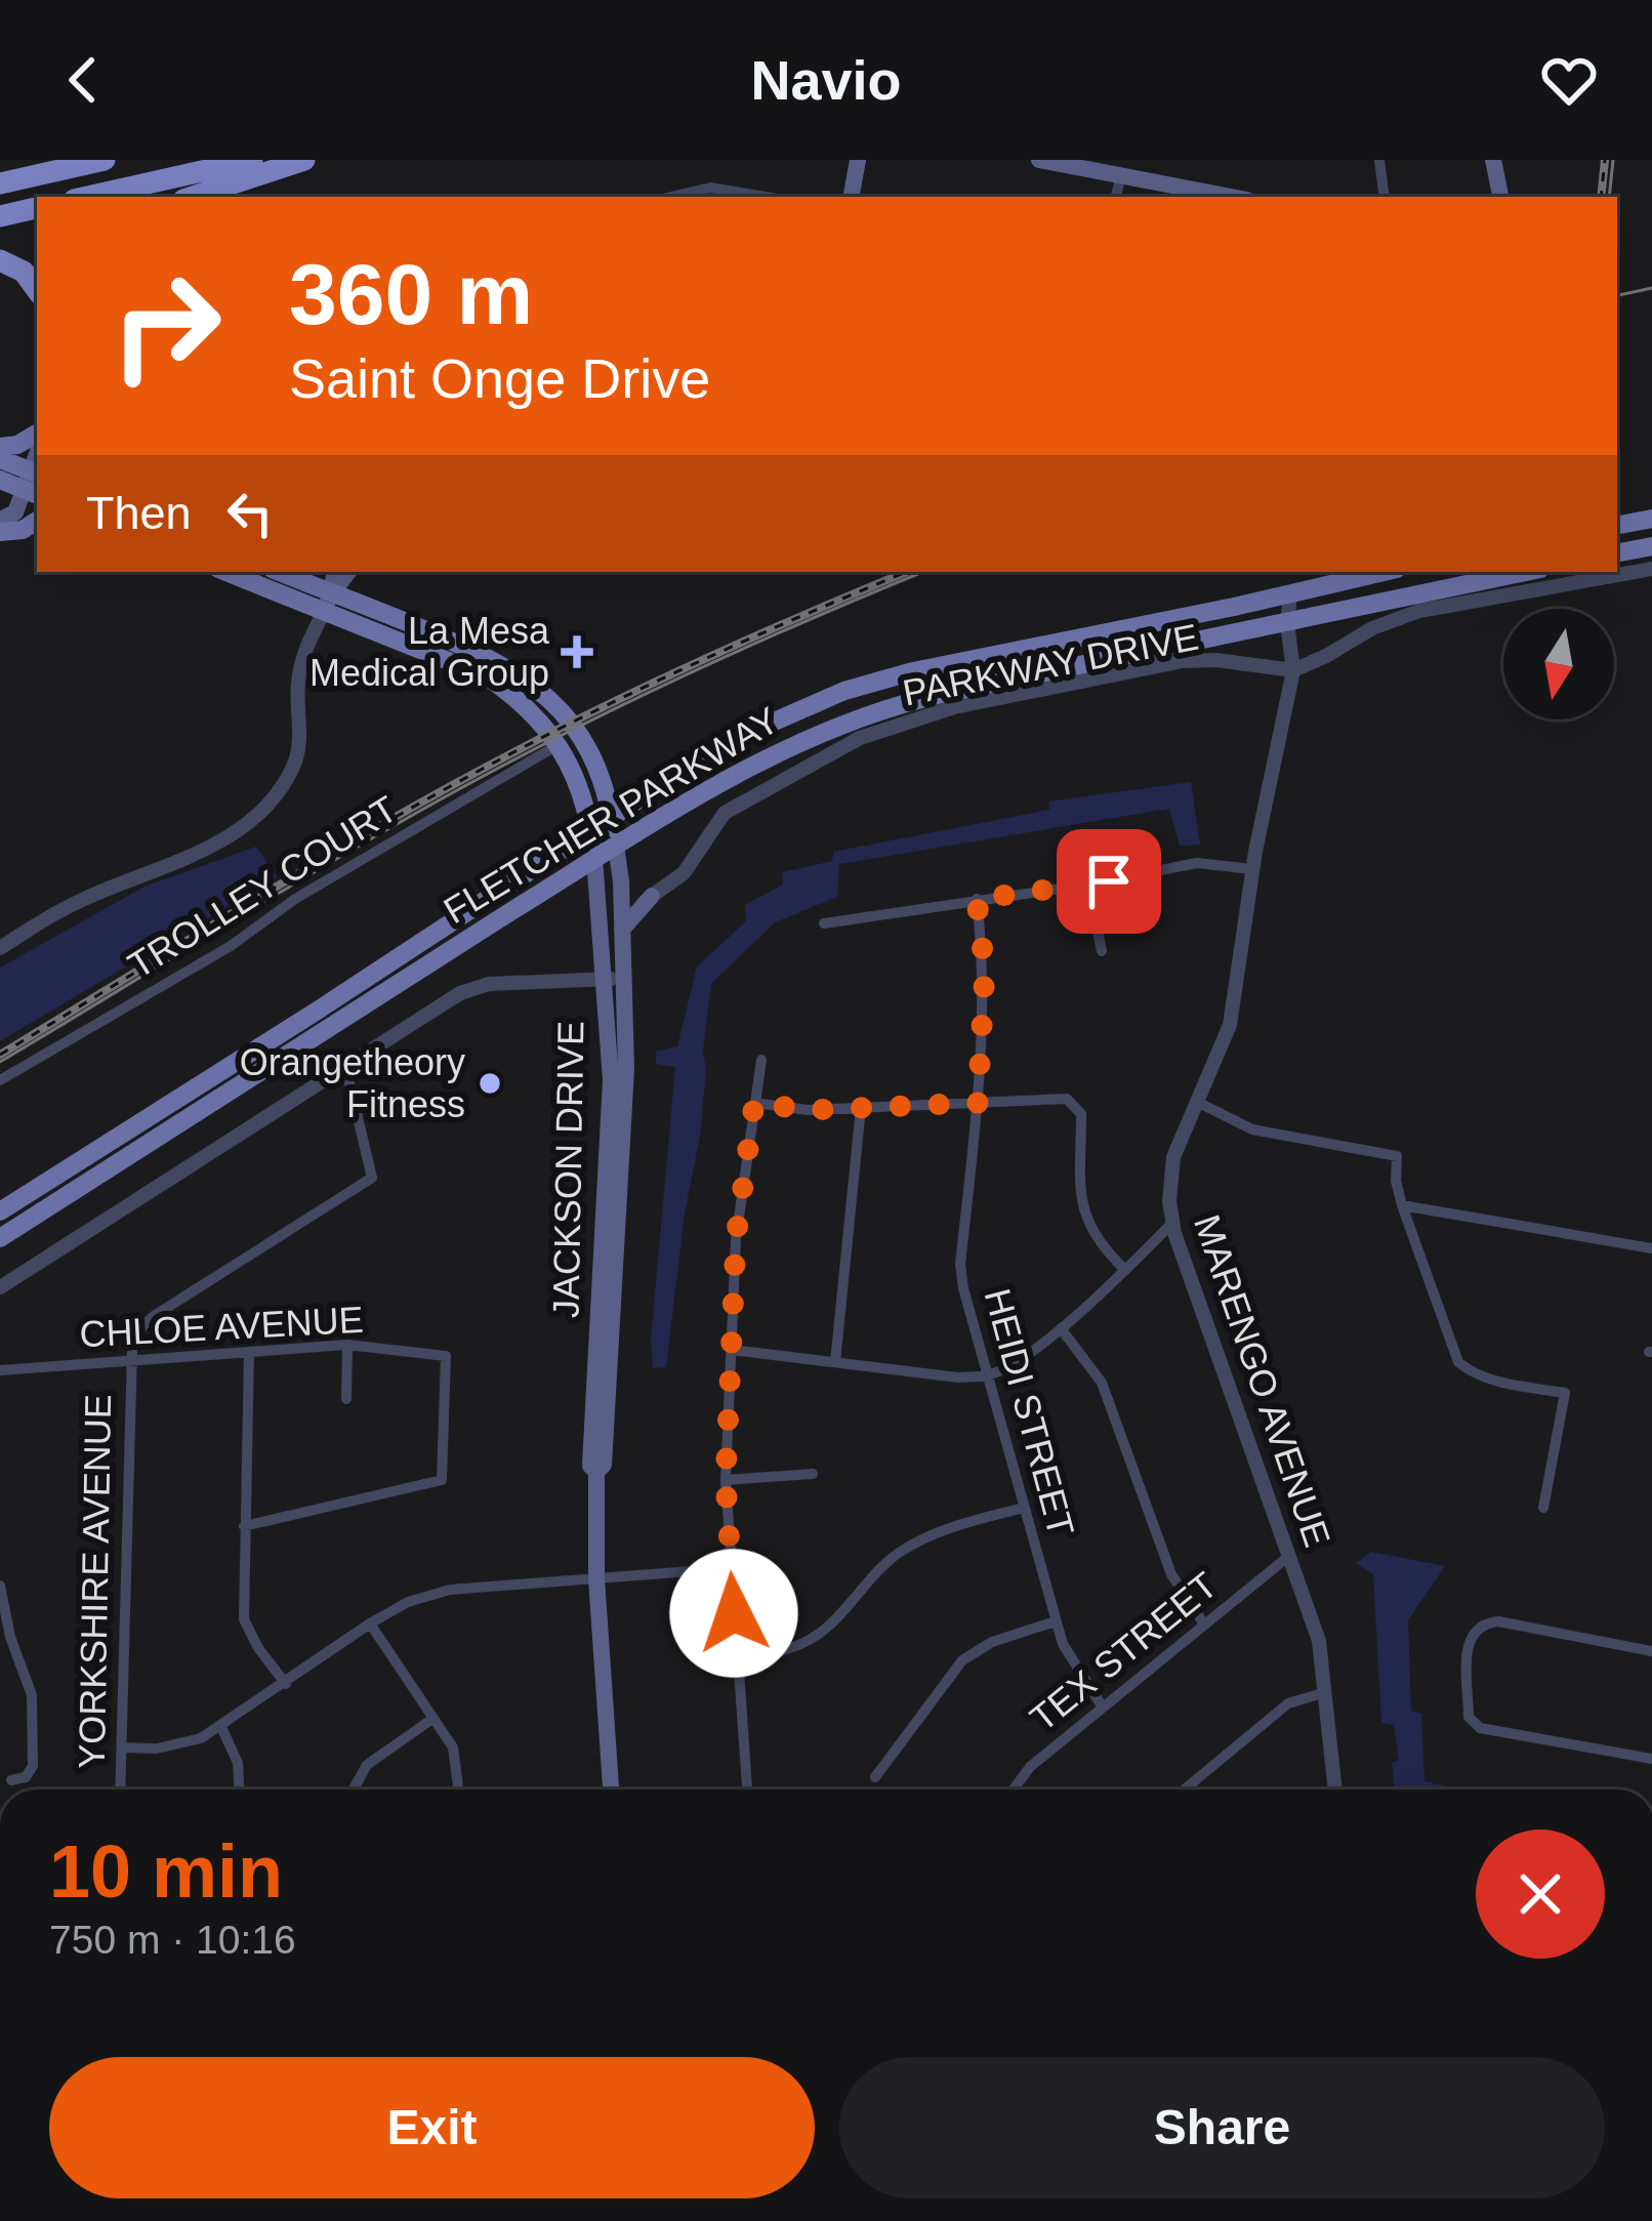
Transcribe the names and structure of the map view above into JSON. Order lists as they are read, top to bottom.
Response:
{
  "streets": {
    "main road": ["FLETCHER PARKWAY", "JACKSON DRIVE"],
    "street": [
      "PARKWAY DRIVE",
      "TROLLEY COURT",
      "CHLOE AVENUE",
      "MARENGO AVENUE",
      "HEIDI STREET",
      "YORKSHIRE AVENUE",
      "TEX STREET"
    ]
  },
  "crossings": [
    ["PARKWAY DRIVE", "MARENGO AVENUE"],
    ["FLETCHER PARKWAY", "JACKSON DRIVE"],
    ["FLETCHER PARKWAY", "MARENGO AVENUE"],
    ["TROLLEY COURT", "JACKSON DRIVE"],
    ["CHLOE AVENUE", "YORKSHIRE AVENUE"],
    ["MARENGO AVENUE", "TEX STREET"],
    ["HEIDI STREET", "TEX STREET"]
  ],
  "places": {
    "health": ["La Mesa Medical Group"],
    "other": ["Orangetheory Fitness"]
  },
  "north": "bottom",
  "page": {
    "header": "Navio",
    "turn": ["360 m", "Saint Onge Drive"],
    "then": "Then",
    "heading": ["10 min", "750 m · 10:16"],
    "buttons": ["Exit", "Share"]
  }
}
